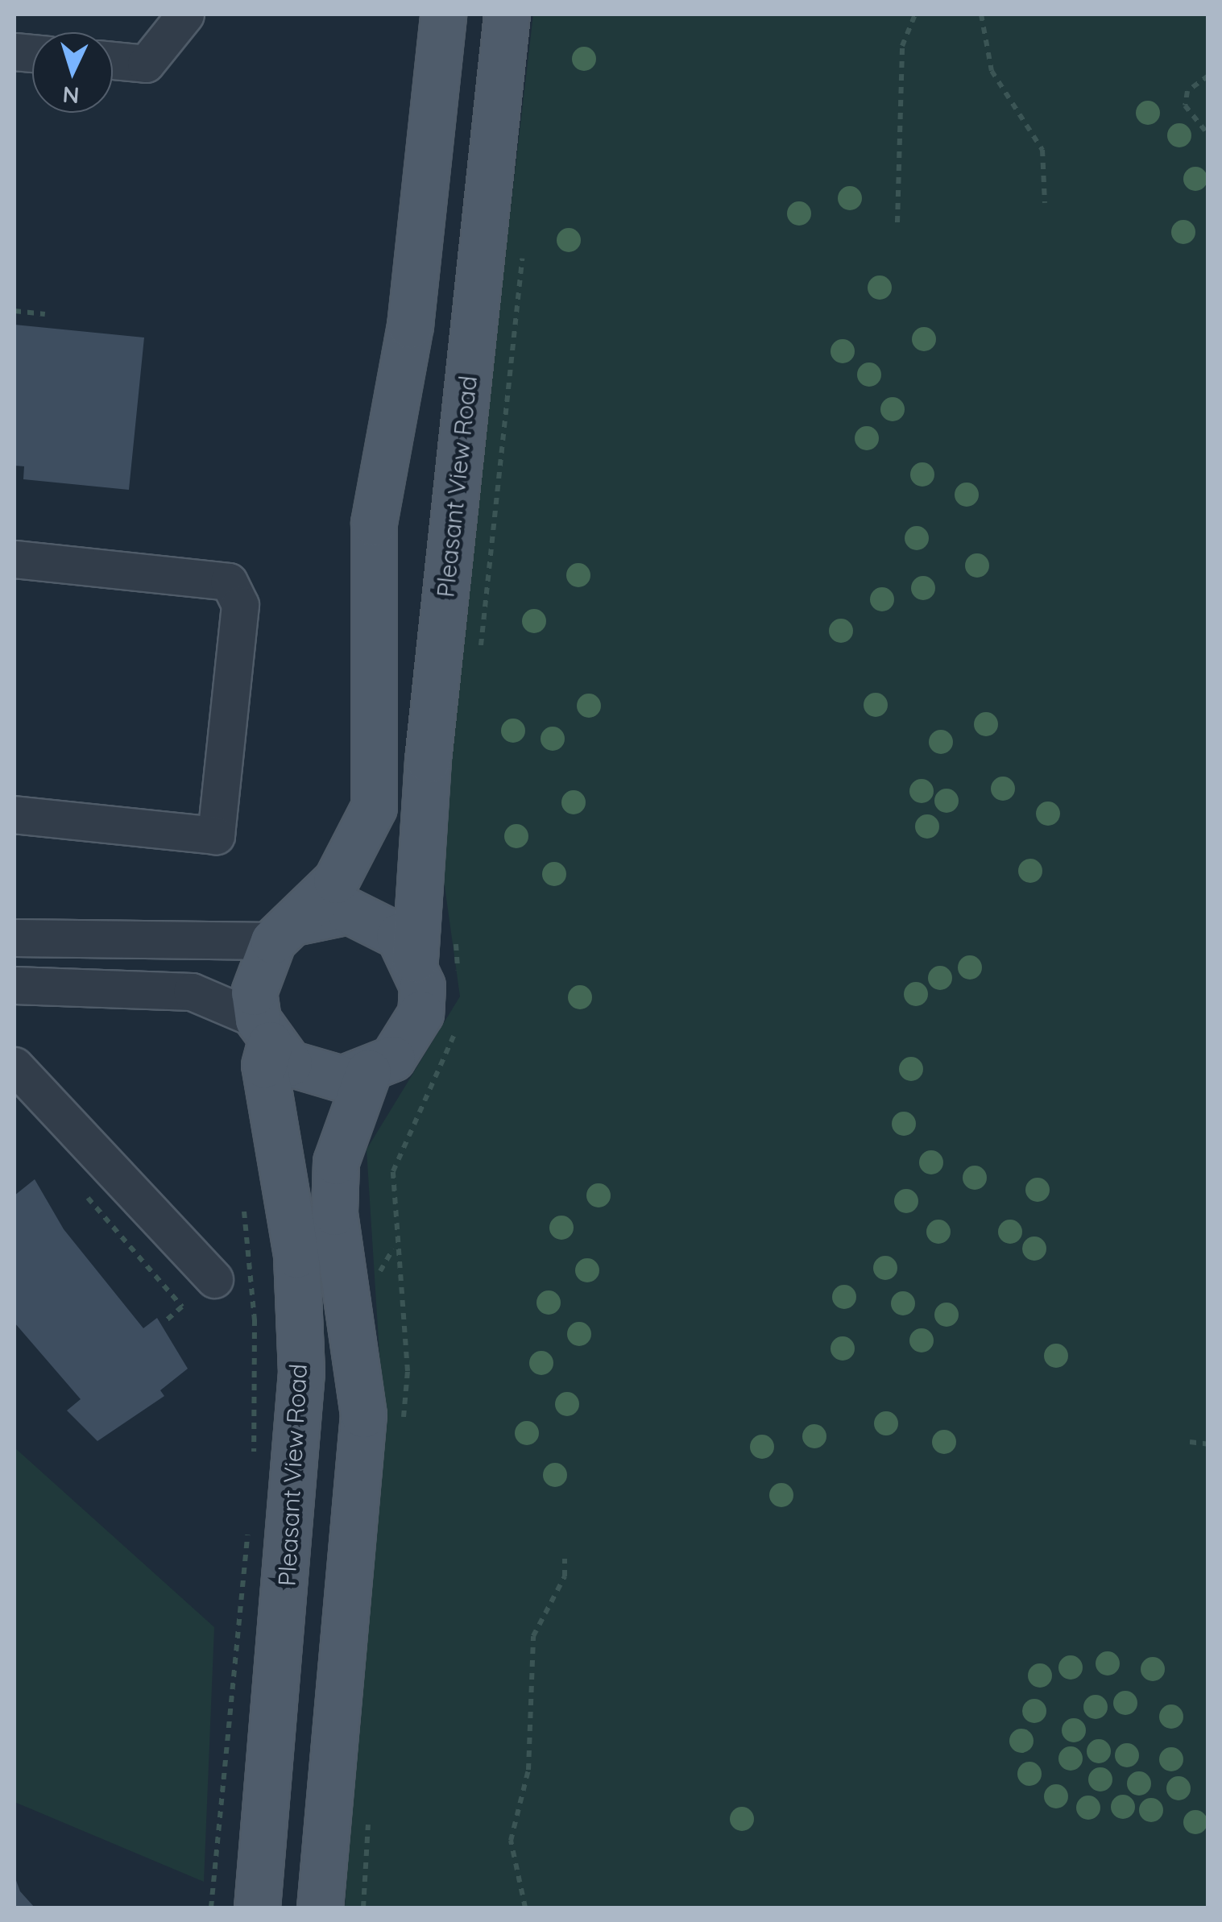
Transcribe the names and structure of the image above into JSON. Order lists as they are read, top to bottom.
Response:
{
  "streets": {
    "main road": ["Pleasant View Road"]
  },
  "north": "bottom"
}
